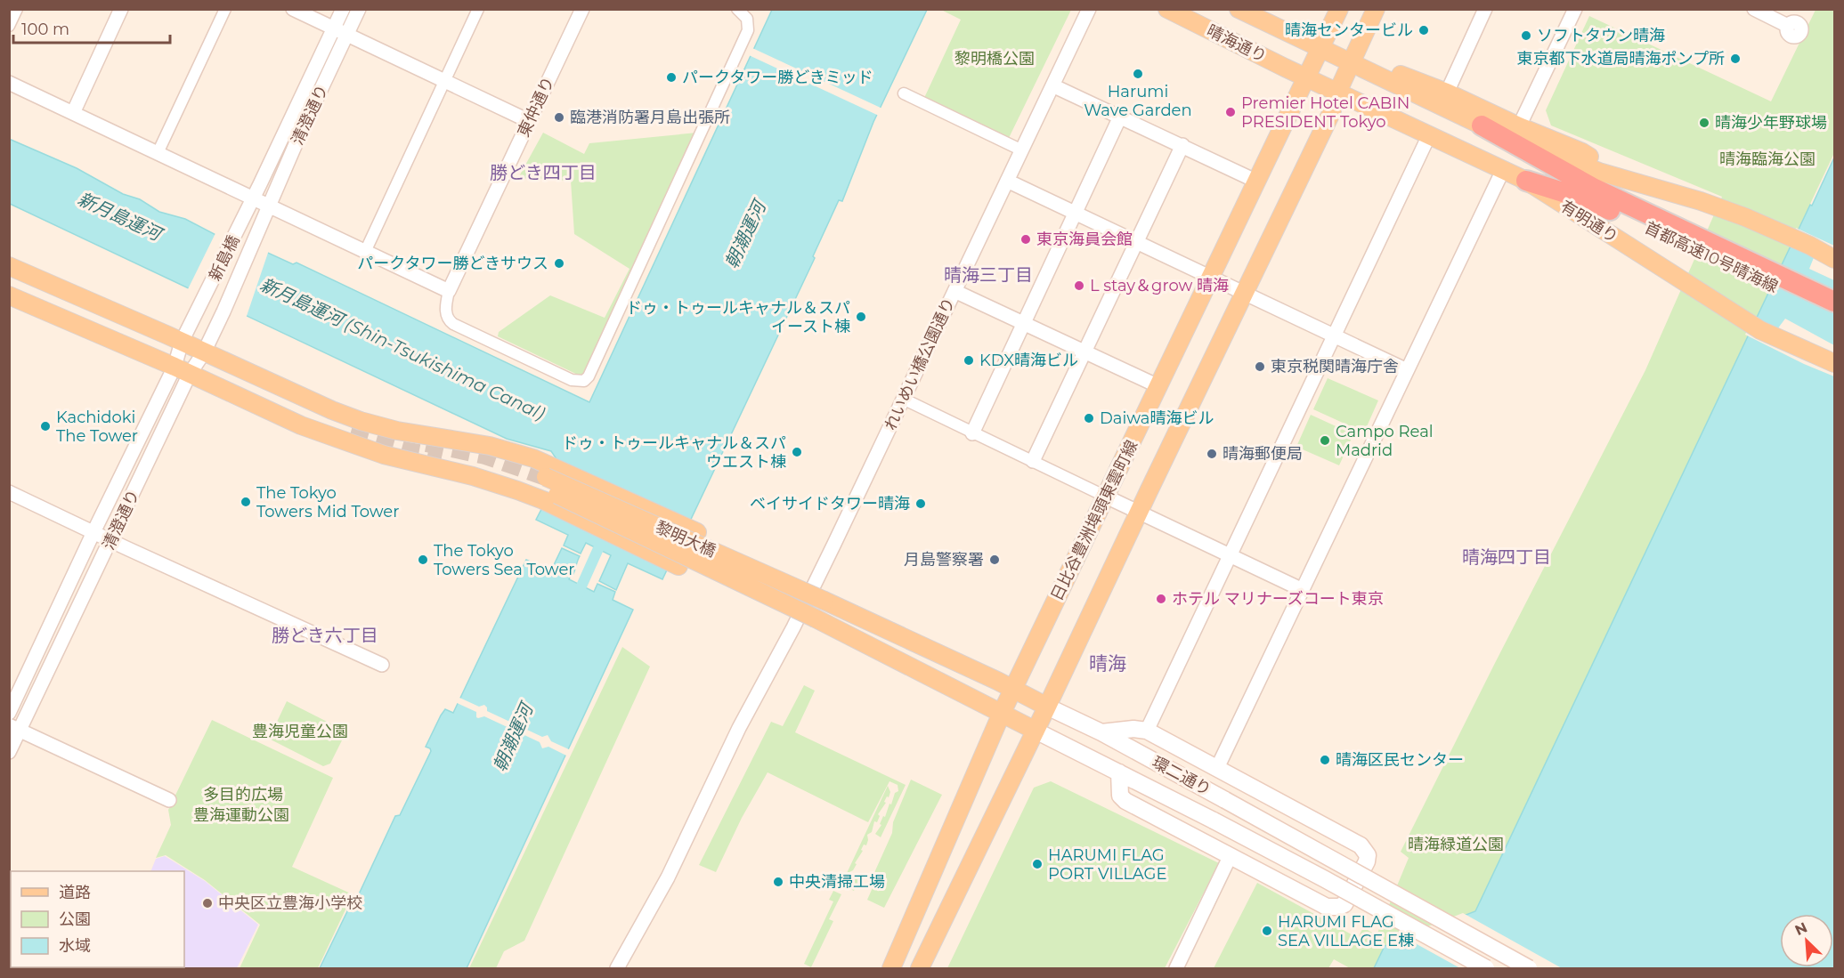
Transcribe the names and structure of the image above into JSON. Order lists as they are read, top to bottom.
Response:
{
  "streets": {
    "highway": ["首都高速10号晴海線"],
    "main road": [
      "晴海通り",
      "有明通り",
      "日比谷豊洲埠頭東雲町線",
      "黎明大橋",
      "環二通り"
    ],
    "street": [
      "東仲通り",
      "清澄通り",
      "新島橋",
      "れいめい橋公園通り"
    ]
  },
  "crossings": [
    ["晴海通り", "有明通り"],
    ["晴海通り", "日比谷豊洲埠頭東雲町線"],
    ["清澄通り", "新島橋"],
    ["日比谷豊洲埠頭東雲町線", "環二通り"],
    ["黎明大橋", "環二通り"]
  ],
  "districts": [
    "勝どき四丁目",
    "晴海三丁目",
    "晴海四丁目",
    "勝どき六丁目",
    "晴海"
  ],
  "water": ["新月島運河", "朝潮運河", "新月島運河 (Shin-Tsukishima Canal)"],
  "parks": [
    "黎明橋公園",
    "晴海臨海公園",
    "豊海児童公園",
    "多目的広場",
    "豊海運動公園",
    "晴海緑道公園"
  ],
  "places": [
    "晴海センタービル",
    "ソフトタウン晴海",
    "東京都下水道局晴海ポンプ所",
    "Harumi Wave Garden",
    "パークタワー勝どきミッド",
    "Premier Hotel CABIN PRESIDENT Tokyo",
    "臨港消防署月島出張所",
    "晴海少年野球場",
    "東京海員会館",
    "パークタワー勝どきサウス",
    "L stay＆grow 晴海",
    "ドゥ・トゥールキャナル＆スパ イースト棟",
    "KDX晴海ビル",
    "東京税関晴海庁舎",
    "Daiwa晴海ビル",
    "Kachidoki The Tower",
    "Campo Real Madrid",
    "ドゥ・トゥールキャナル＆スパ ウエスト棟",
    "晴海郵便局",
    "The Tokyo Towers Mid Tower",
    "ベイサイドタワー晴海",
    "The Tokyo Towers Sea Tower",
    "月島警察署",
    "ホテル マリナーズコート東京",
    "晴海区民センター",
    "HARUMI FLAG PORT VILLAGE",
    "中央清掃工場",
    "中央区立豊海小学校",
    "HARUMI FLAG SEA VILLAGE E棟"
  ],
  "legend": ["道路", "公園", "水域"],
  "scale_bar": "100 m",
  "north": "top left"
}
